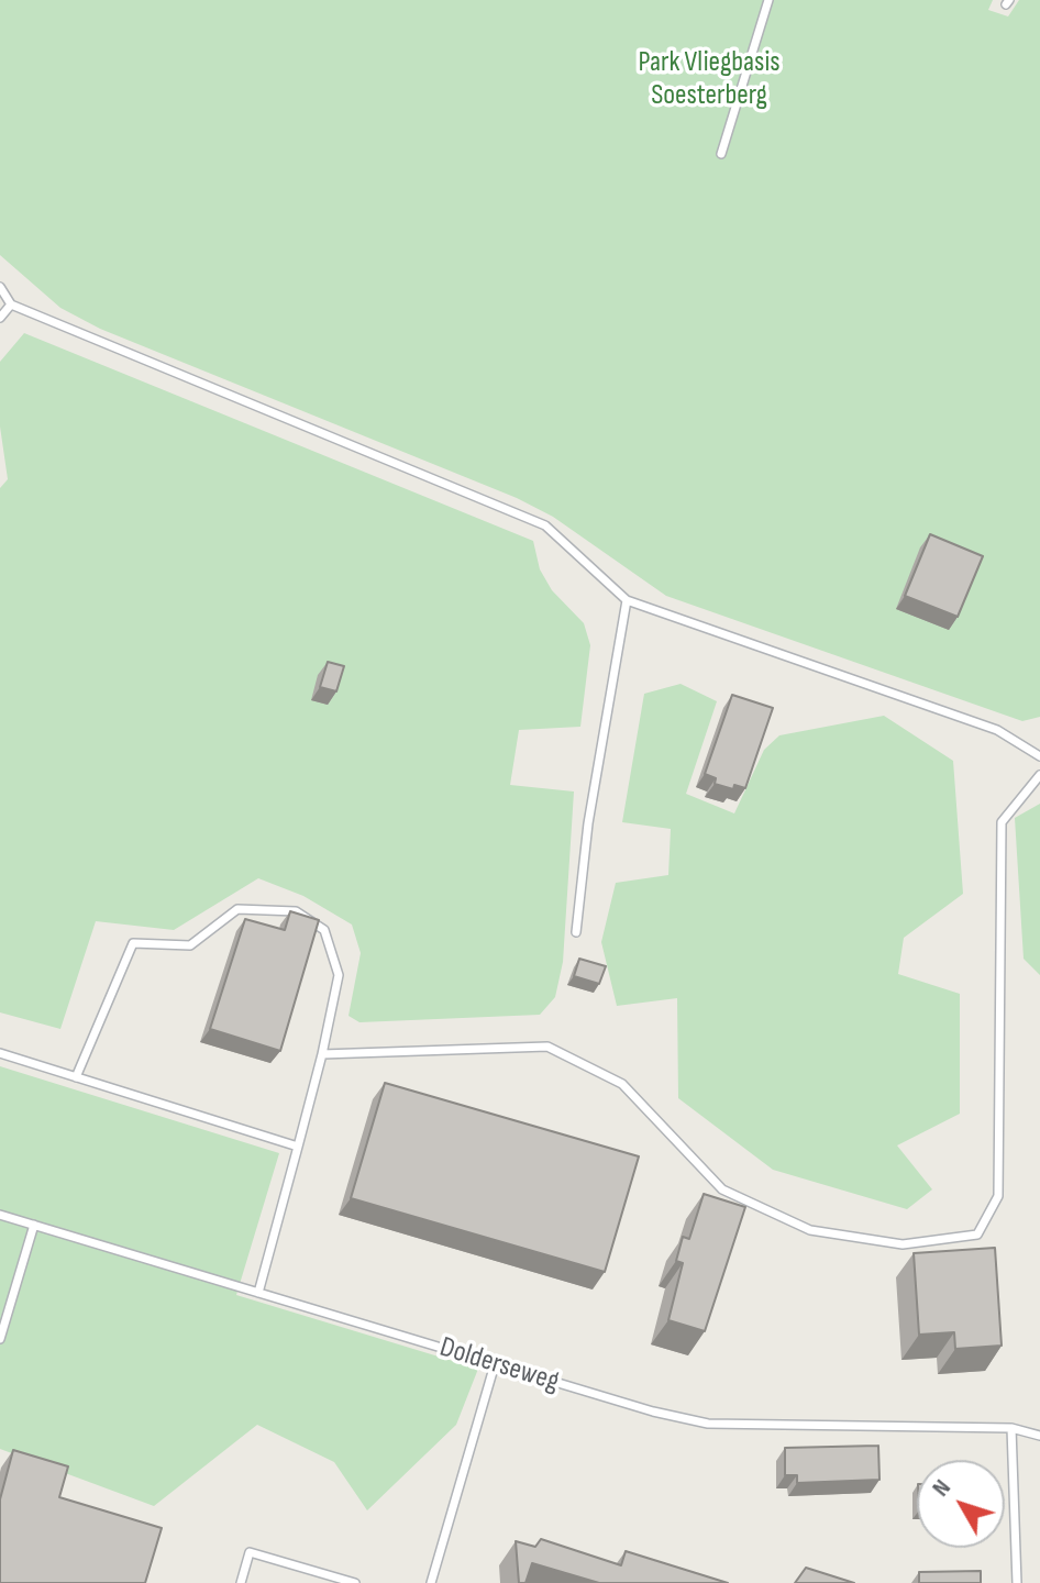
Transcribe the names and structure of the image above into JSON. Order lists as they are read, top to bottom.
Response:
{
  "streets": {
    "lane": ["Dolderseweg"]
  },
  "parks": ["Park Vliegbasis Soesterberg"],
  "north": "top left"
}
